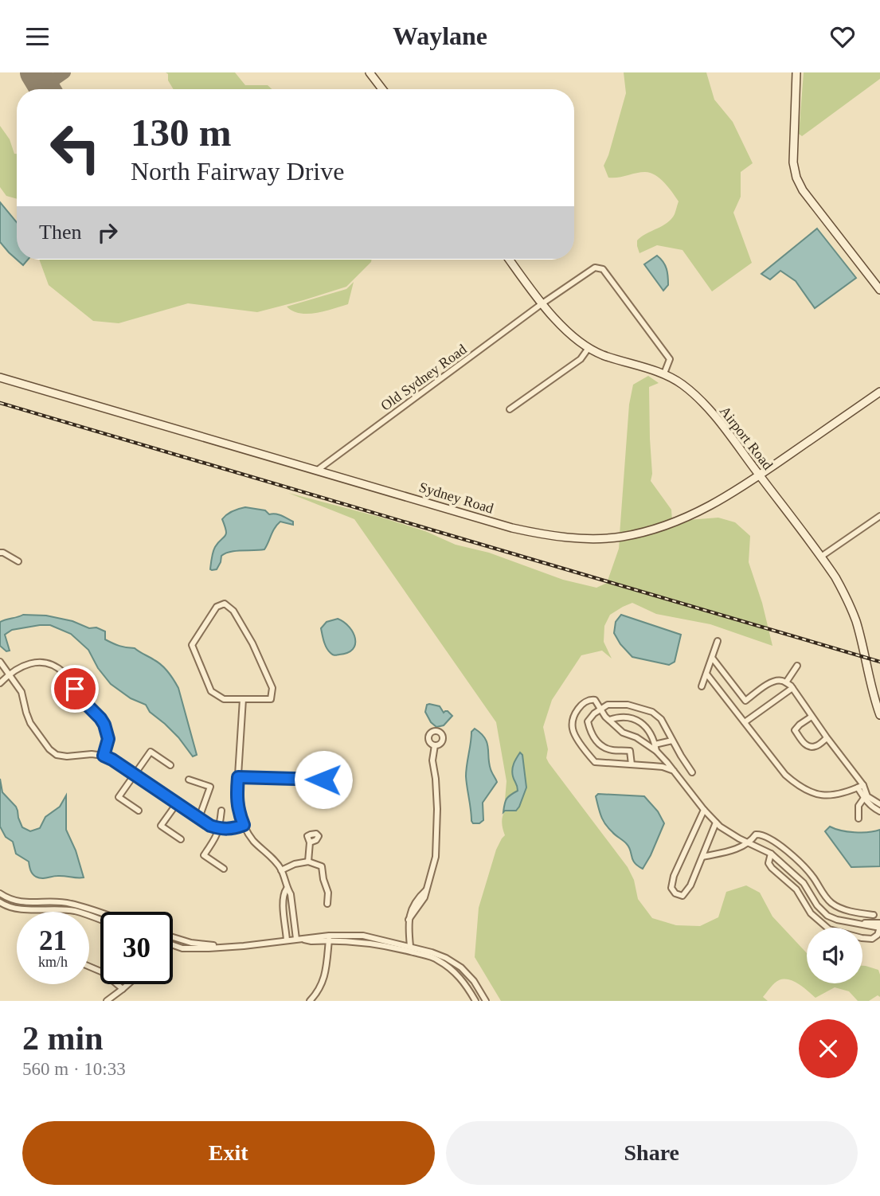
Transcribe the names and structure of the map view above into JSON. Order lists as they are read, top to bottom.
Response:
{
  "streets": {
    "street": ["Old Sydney Road", "Airport Road", "Sydney Road"]
  },
  "crossings": [
    ["Old Sydney Road", "Airport Road"],
    ["Old Sydney Road", "Sydney Road"],
    ["Airport Road", "Sydney Road"]
  ],
  "page": {
    "header": "Waylane",
    "turn": ["130 m", "North Fairway Drive"],
    "then": "Then",
    "speed": "21 km/h",
    "limit": "30",
    "heading": ["2 min", "560 m · 10:33"],
    "buttons": ["Exit", "Share"]
  }
}
